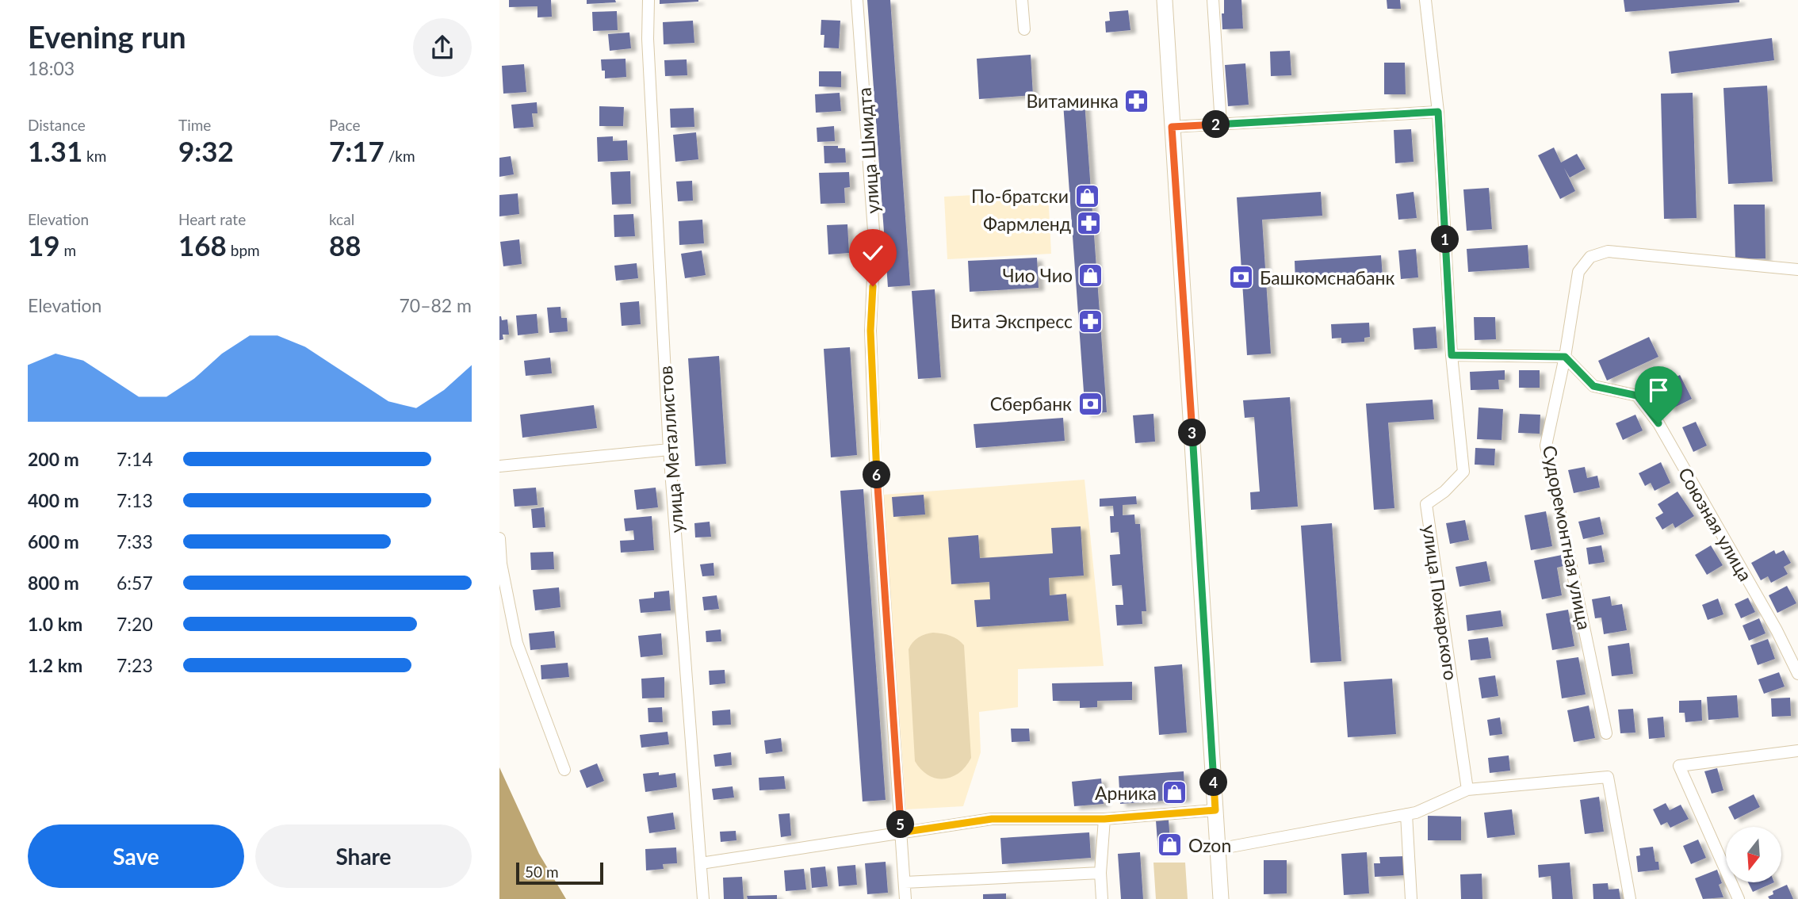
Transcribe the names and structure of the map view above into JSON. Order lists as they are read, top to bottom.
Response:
{
  "streets": {
    "street": [
      "улица Шмидта",
      "улица Металлистов",
      "Союзная улица",
      "Судоремонтная улица",
      "улица Пожарского"
    ]
  },
  "crossings": [
    ["Союзная улица", "Судоремонтная улица"]
  ],
  "places": {
    "pharmacy": ["Витаминка", "Фармленд", "Вита Экспресс"],
    "shop": [
      "По-братски",
      "Чио Чио",
      "Арника",
      "Ozon"
    ],
    "bank": ["Башкомснабанк", "Сбербанк"]
  },
  "scale_bar": "50 m",
  "north": "bottom",
  "page": {
    "heading": ["Evening run", "18:03"],
    "stats": [
      ["Distance", "1.31 km"],
      ["Time", "9:32"],
      ["Pace", "7:17 /km"],
      ["Elevation", "19 m"],
      ["Heart rate", "168 bpm"],
      ["kcal", "88"]
    ],
    "pins": [
      "2",
      "1",
      "3",
      "6",
      "4",
      "5"
    ],
    "chart": ["Elevation", "70–82 m"],
    "list": [
      {
        "name": "200 m",
        "note": "7:14"
      },
      {
        "name": "400 m",
        "note": "7:13"
      },
      {
        "name": "600 m",
        "note": "7:33"
      },
      {
        "name": "800 m",
        "note": "6:57"
      },
      {
        "name": "1.0 km",
        "note": "7:20"
      },
      {
        "name": "1.2 km",
        "note": "7:23"
      }
    ],
    "buttons": ["Save", "Share"],
    "scale": "50 m"
  }
}
